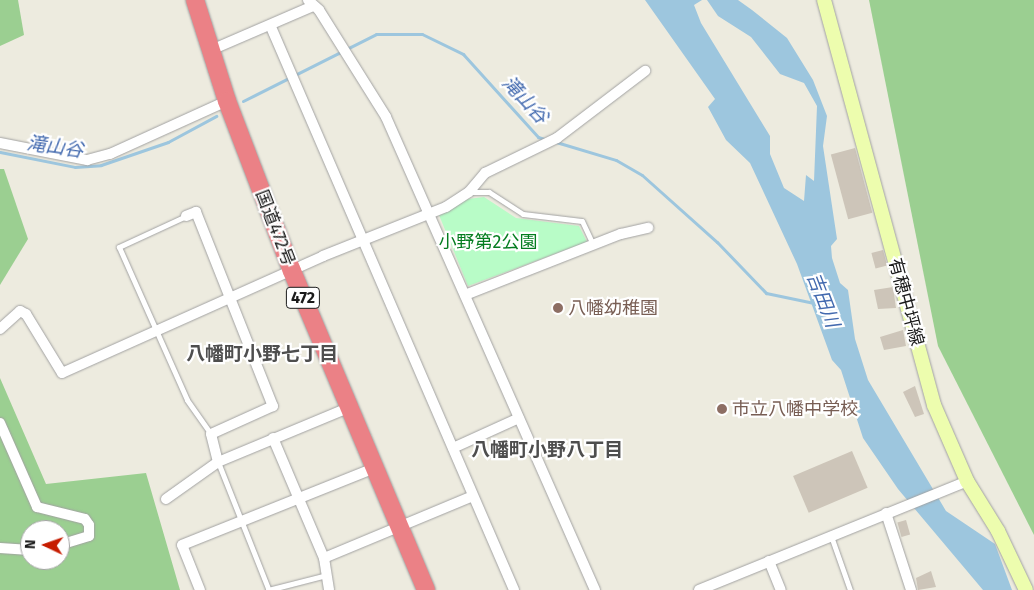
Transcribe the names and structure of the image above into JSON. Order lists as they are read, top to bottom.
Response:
{
  "streets": {
    "highway": ["国道472号", "472"],
    "main road": ["有穂中坪線"]
  },
  "districts": ["八幡町小野七丁目", "八幡町小野八丁目"],
  "water": ["滝山谷", "吉田川"],
  "parks": ["小野第2公園"],
  "places": ["八幡幼稚園", "市立八幡中学校"],
  "north": "left"
}
